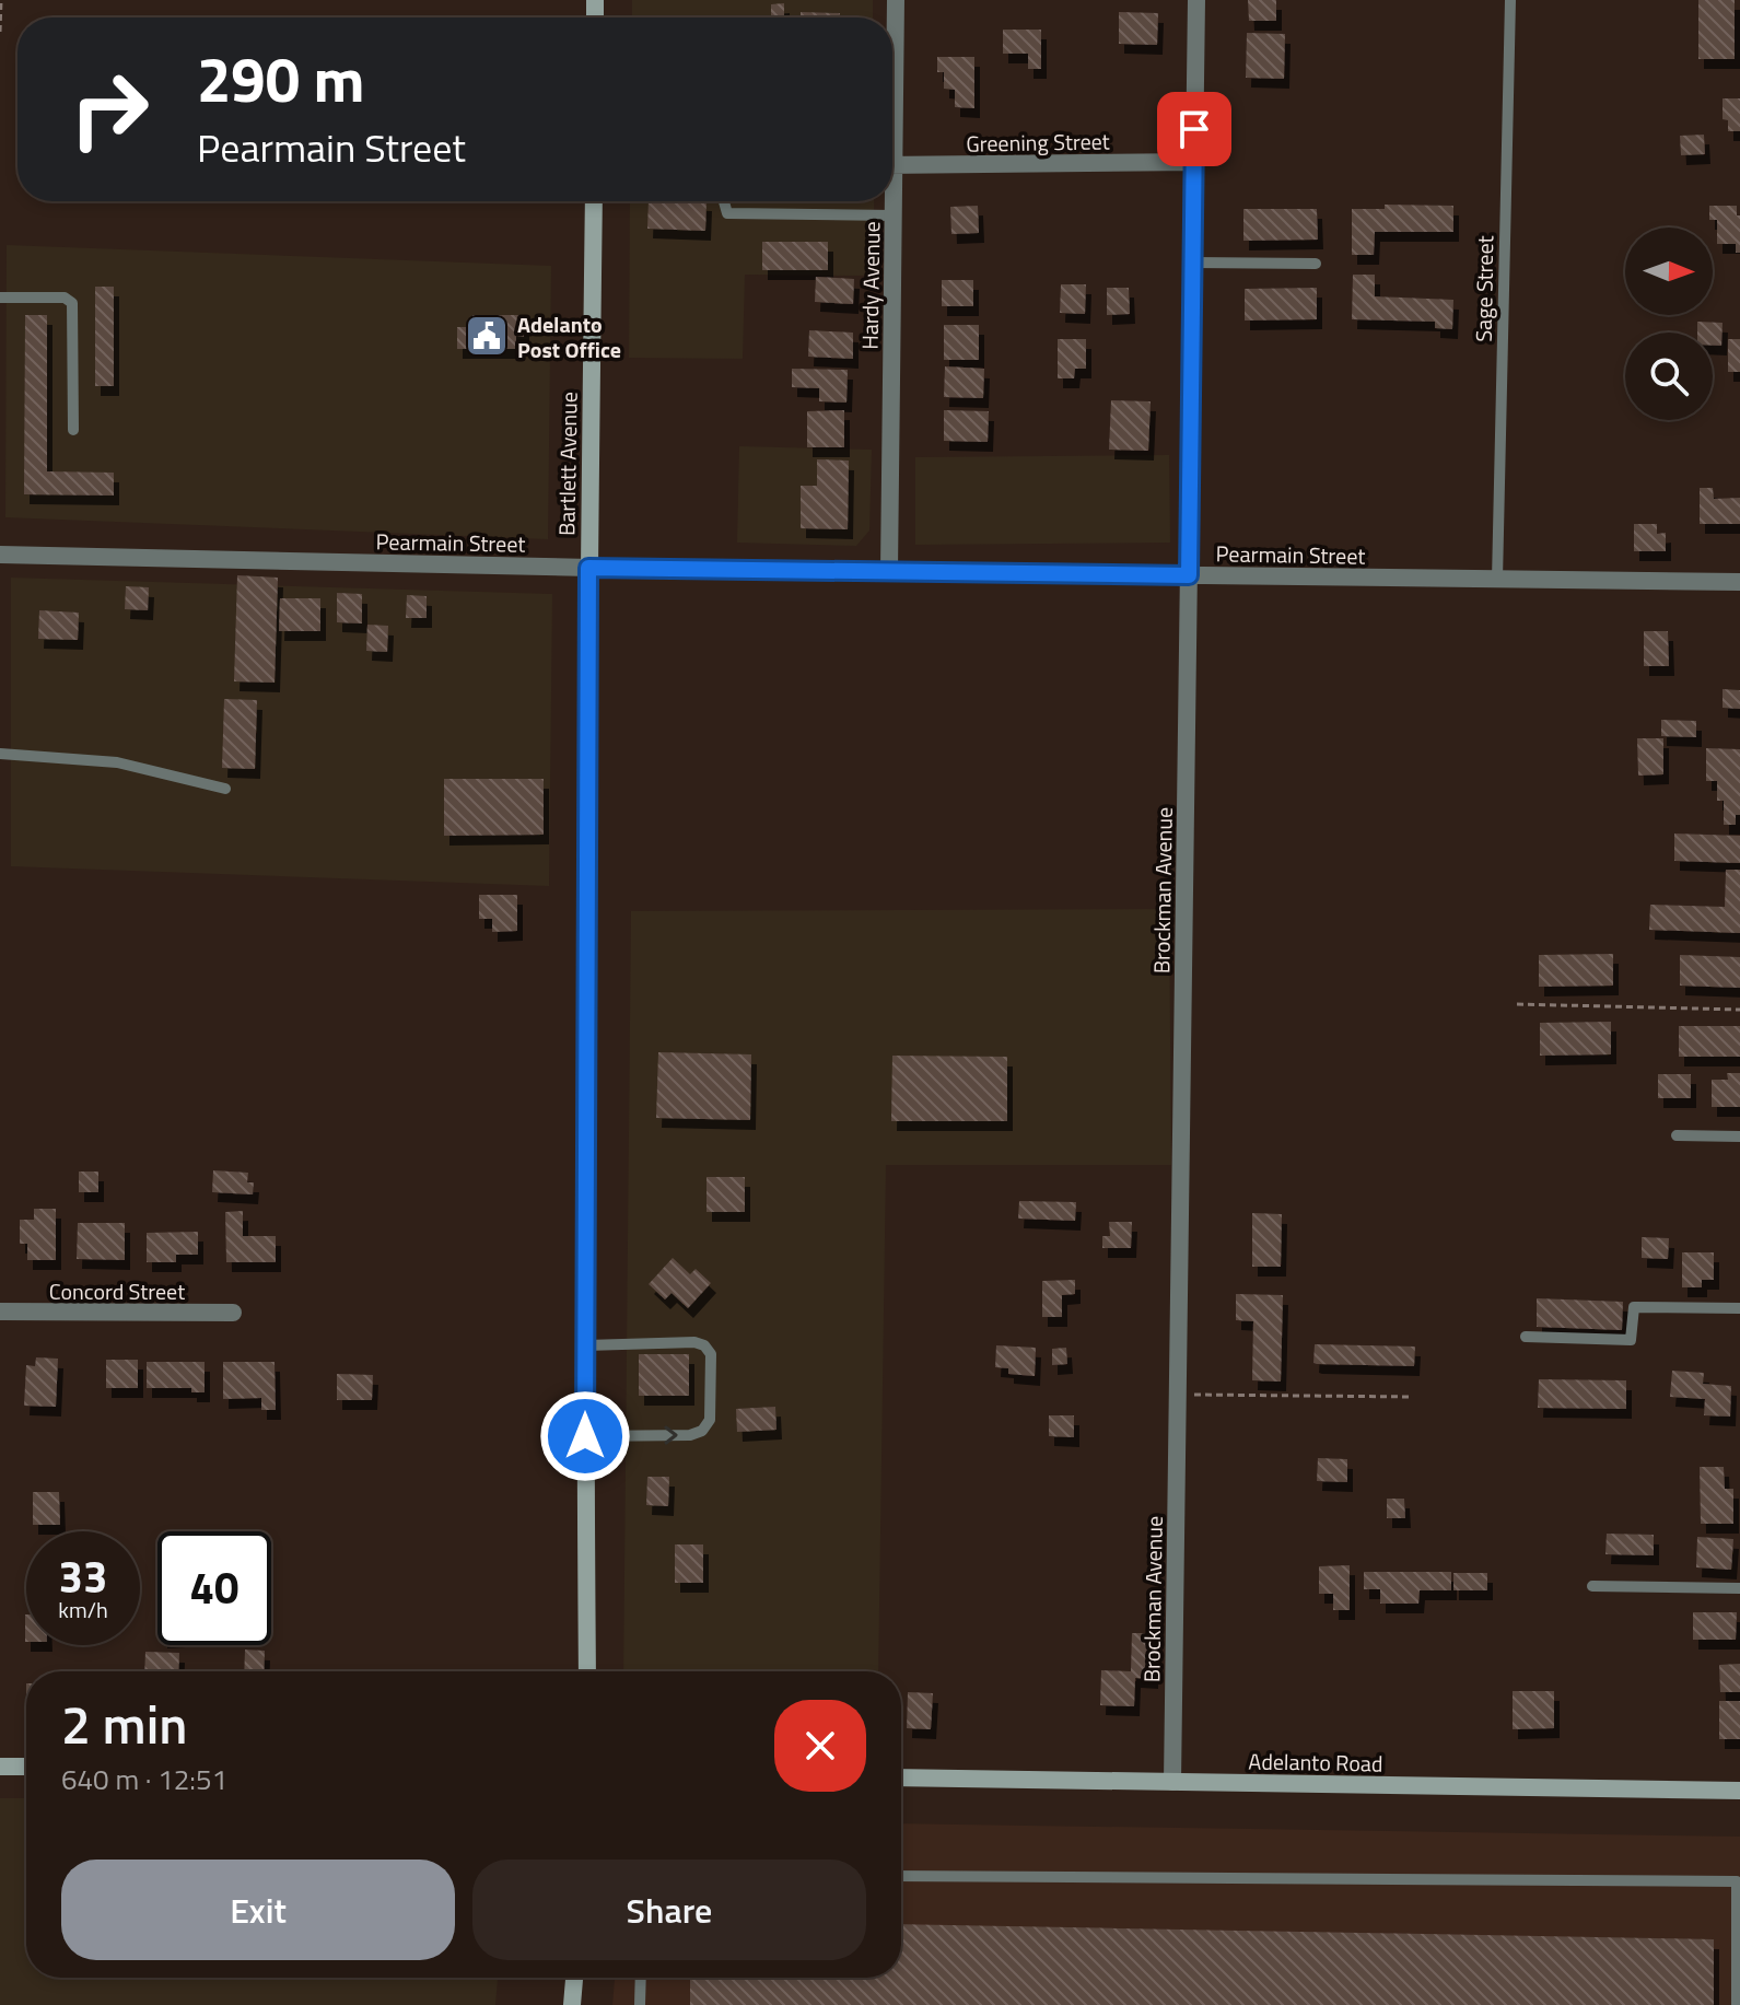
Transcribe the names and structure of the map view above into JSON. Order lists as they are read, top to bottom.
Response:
{
  "streets": {
    "street": [
      "Greening Street",
      "Hardy Avenue",
      "Bartlett Avenue",
      "Pearmain Street",
      "Brockman Avenue",
      "Concord Street",
      "Adelanto Road"
    ],
    "lane": ["Sage Street"]
  },
  "crossings": [
    ["Greening Street", "Brockman Avenue"],
    ["Hardy Avenue", "Pearmain Street"],
    ["Sage Street", "Pearmain Street"],
    ["Bartlett Avenue", "Pearmain Street"],
    ["Pearmain Street", "Brockman Avenue"],
    ["Brockman Avenue", "Adelanto Road"]
  ],
  "places": {
    "public building": ["Adelanto Post Office"]
  },
  "north": "right",
  "page": {
    "turn": ["290 m", "Pearmain Street"],
    "speed": "33 km/h",
    "limit": "40",
    "heading": ["2 min", "640 m · 12:51"],
    "buttons": ["Exit", "Share"]
  }
}
